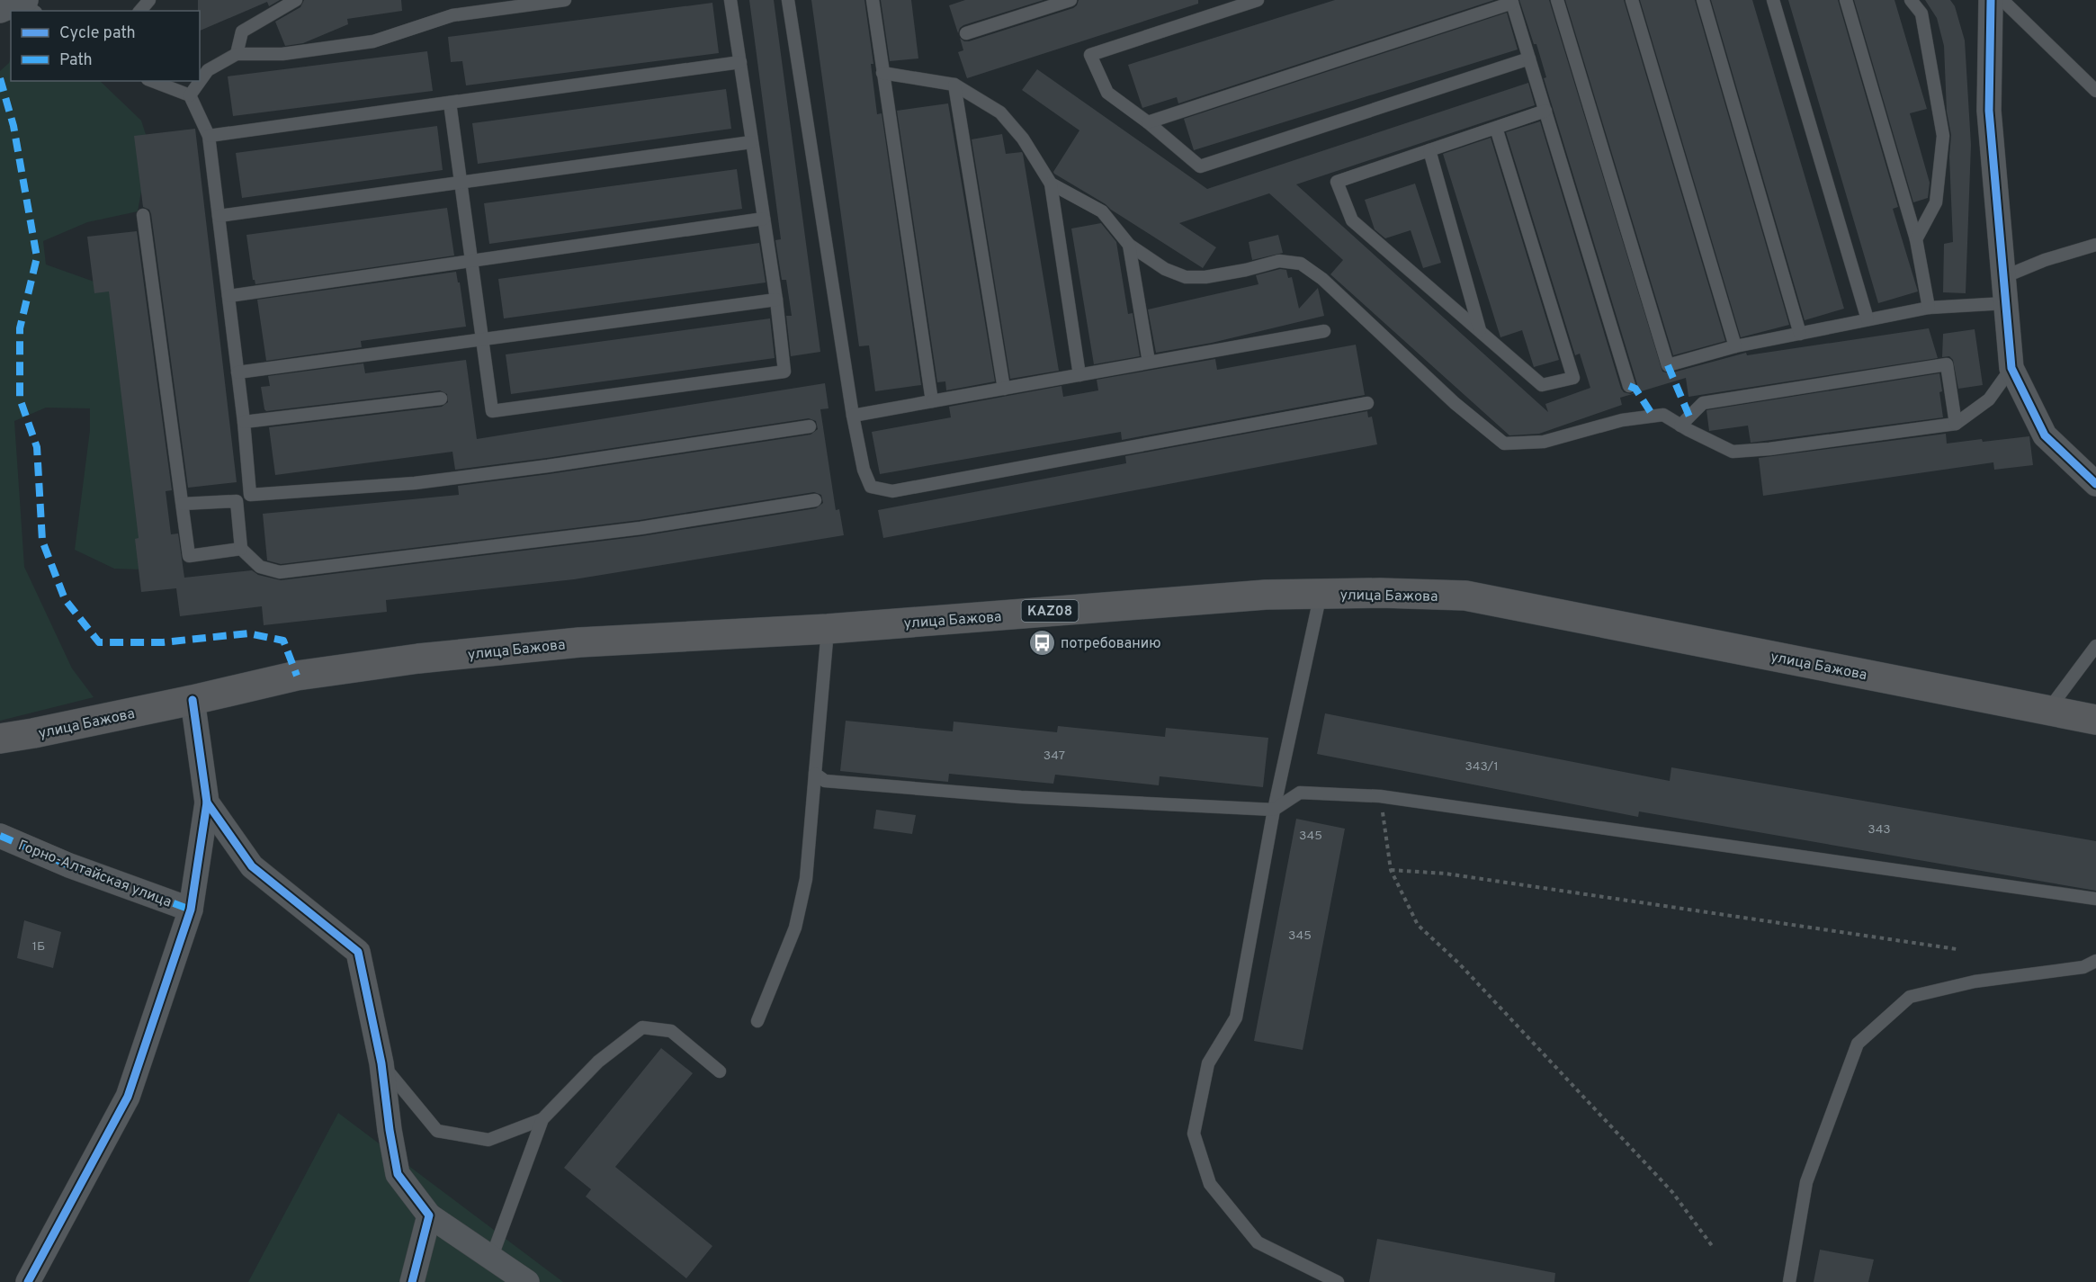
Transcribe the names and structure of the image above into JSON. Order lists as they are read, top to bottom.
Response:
{
  "streets": {
    "highway": ["улица Бажова", "KAZ08"],
    "street": ["Горно-Алтайская улица"]
  },
  "places": {
    "bus stop": ["потребованию"]
  },
  "house_numbers": [
    "347",
    "343/1",
    "343",
    "345",
    "345",
    "1Б"
  ],
  "legend": ["Cycle path", "Path"]
}
